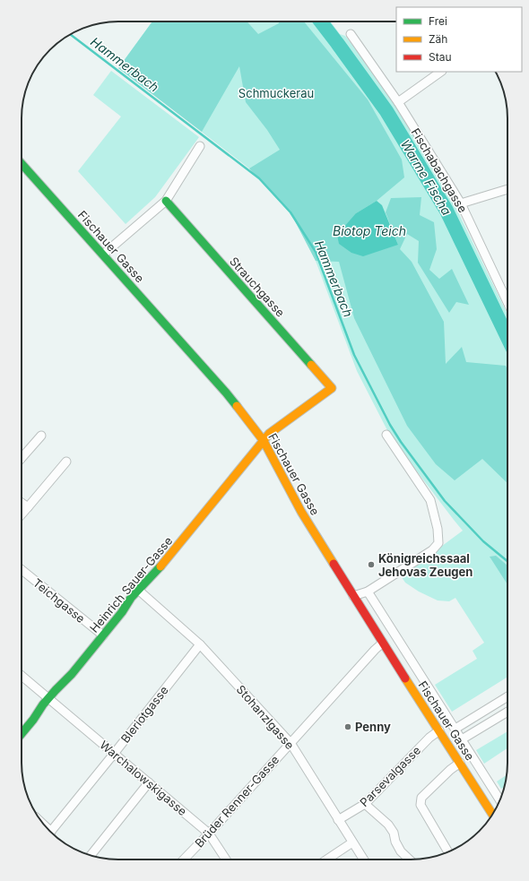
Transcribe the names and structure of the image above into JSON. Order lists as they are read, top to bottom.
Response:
{
  "streets": {
    "main road": ["Fischauer Gasse", "Strauchgasse", "Heinrich Sauer-Gasse"],
    "street": [
      "Fischabachgasse",
      "Teichgasse",
      "Bleriotgasse",
      "Stohanzlgasse",
      "Parsevalgasse",
      "Warchalowskigasse",
      "Brüder Renner-Gasse"
    ]
  },
  "crossings": [
    ["Fischauer Gasse", "Heinrich Sauer-Gasse"],
    ["Fischauer Gasse", "Parsevalgasse"],
    ["Fischauer Gasse", "Brüder Renner-Gasse"],
    ["Strauchgasse", "Heinrich Sauer-Gasse"],
    ["Heinrich Sauer-Gasse", "Teichgasse"],
    ["Heinrich Sauer-Gasse", "Stohanzlgasse"],
    ["Heinrich Sauer-Gasse", "Warchalowskigasse"],
    ["Bleriotgasse", "Stohanzlgasse"],
    ["Bleriotgasse", "Warchalowskigasse"],
    ["Stohanzlgasse", "Parsevalgasse"],
    ["Stohanzlgasse", "Brüder Renner-Gasse"],
    ["Warchalowskigasse", "Brüder Renner-Gasse"]
  ],
  "water": ["Hammerbach", "Warme Fischa", "Biotop Teich"],
  "parks": ["Schmuckerau"],
  "places": ["Königreichssaal Jehovas Zeugen", "Penny"],
  "legend": ["Frei", "Zäh", "Stau"]
}
